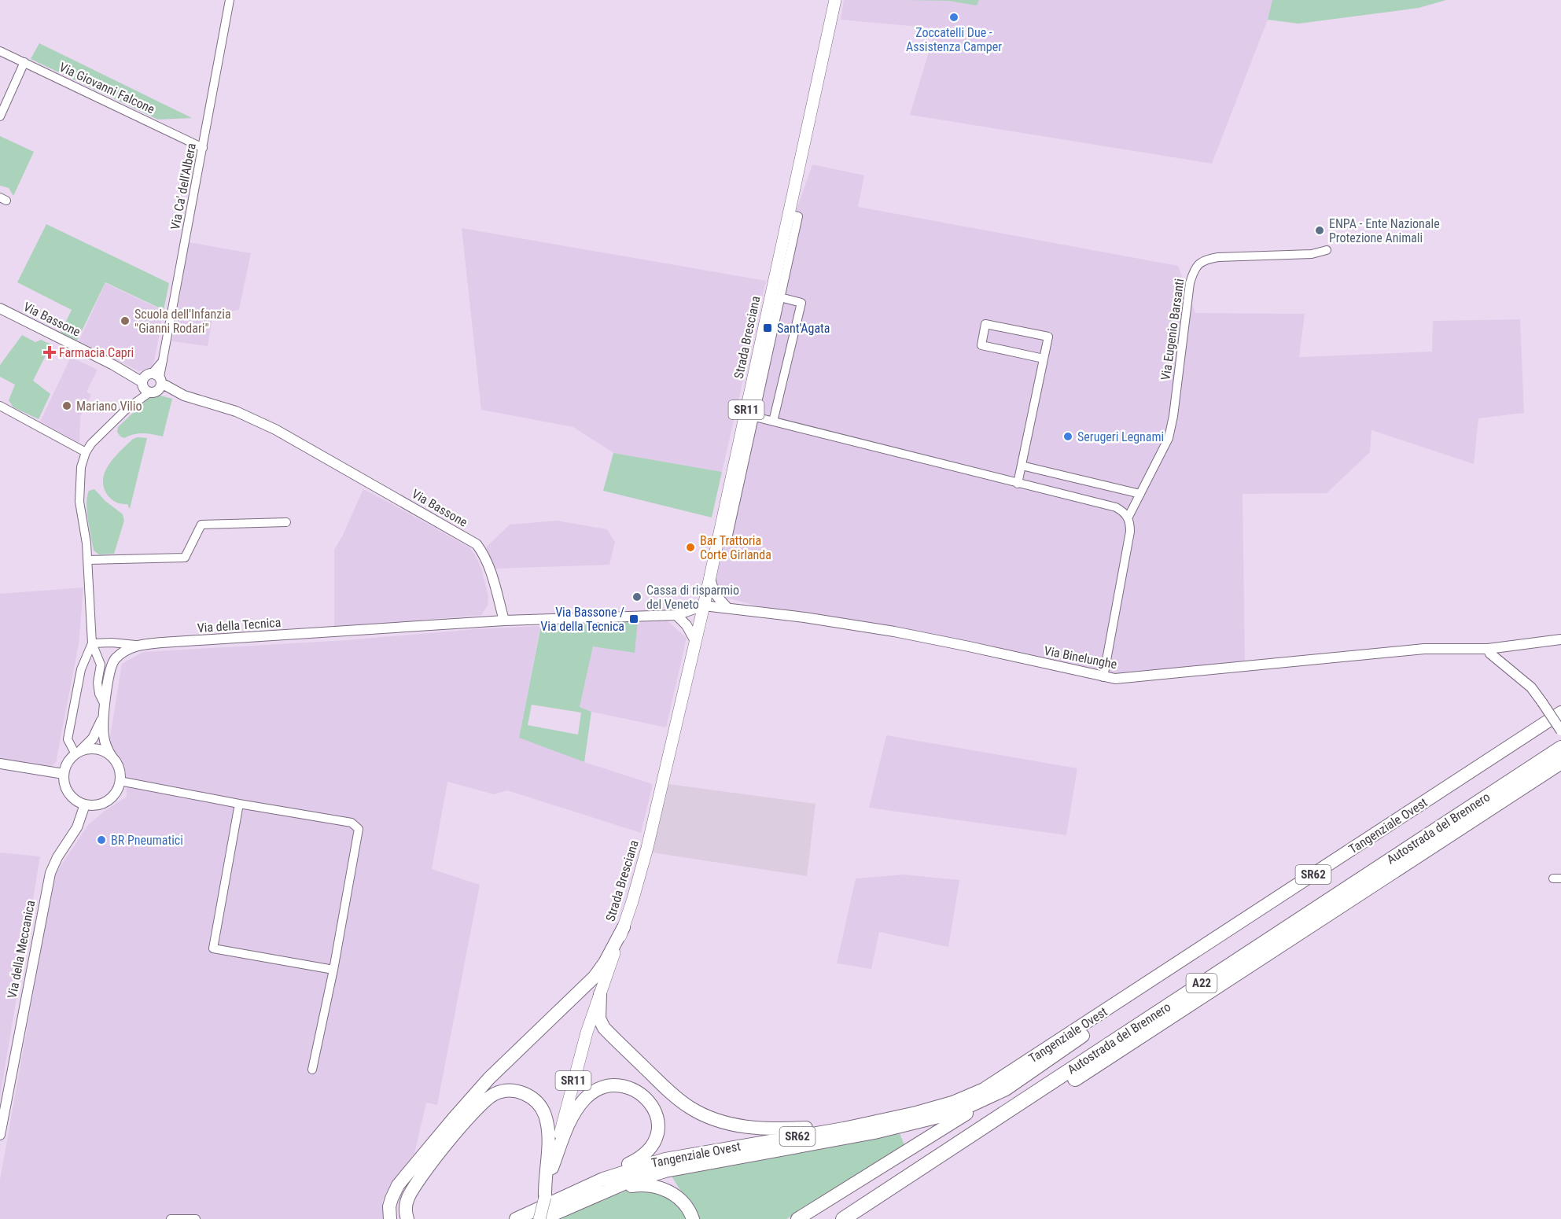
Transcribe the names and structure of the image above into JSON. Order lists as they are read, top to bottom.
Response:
{
  "streets": {
    "highway": [
      "Tangenziale Ovest",
      "Autostrada del Brennero",
      "SR62",
      "A22"
    ],
    "main road": ["Strada Bresciana", "SR11"],
    "street": [
      "Via Giovanni Falcone",
      "Via Ca' dell'Albera",
      "Via Bassone",
      "Via Eugenio Barsanti",
      "Via della Tecnica",
      "Via Binelunghe",
      "Via della Meccanica"
    ]
  },
  "crossings": [
    ["Via Giovanni Falcone", "Via Ca' dell'Albera"],
    ["Via Ca' dell'Albera", "Via Bassone"],
    ["Via Bassone", "Via della Tecnica"],
    ["Via Eugenio Barsanti", "Via Binelunghe"],
    ["Strada Bresciana", "Via Binelunghe"]
  ],
  "places": {
    "other": [
      "Zoccatelli Due - Assistenza Camper",
      "ENPA - Ente Nazionale Protezione Animali",
      "Scuola dell'Infanzia \"Gianni Rodari\"",
      "Mariano Vilio",
      "Serugeri Legnami",
      "Bar Trattoria Corte Girlanda",
      "Cassa di risparmio del Veneto",
      "BR Pneumatici"
    ],
    "transit": ["Sant'Agata", "Via Bassone / Via della Tecnica"],
    "health": ["Farmacia Capri"]
  }
}
